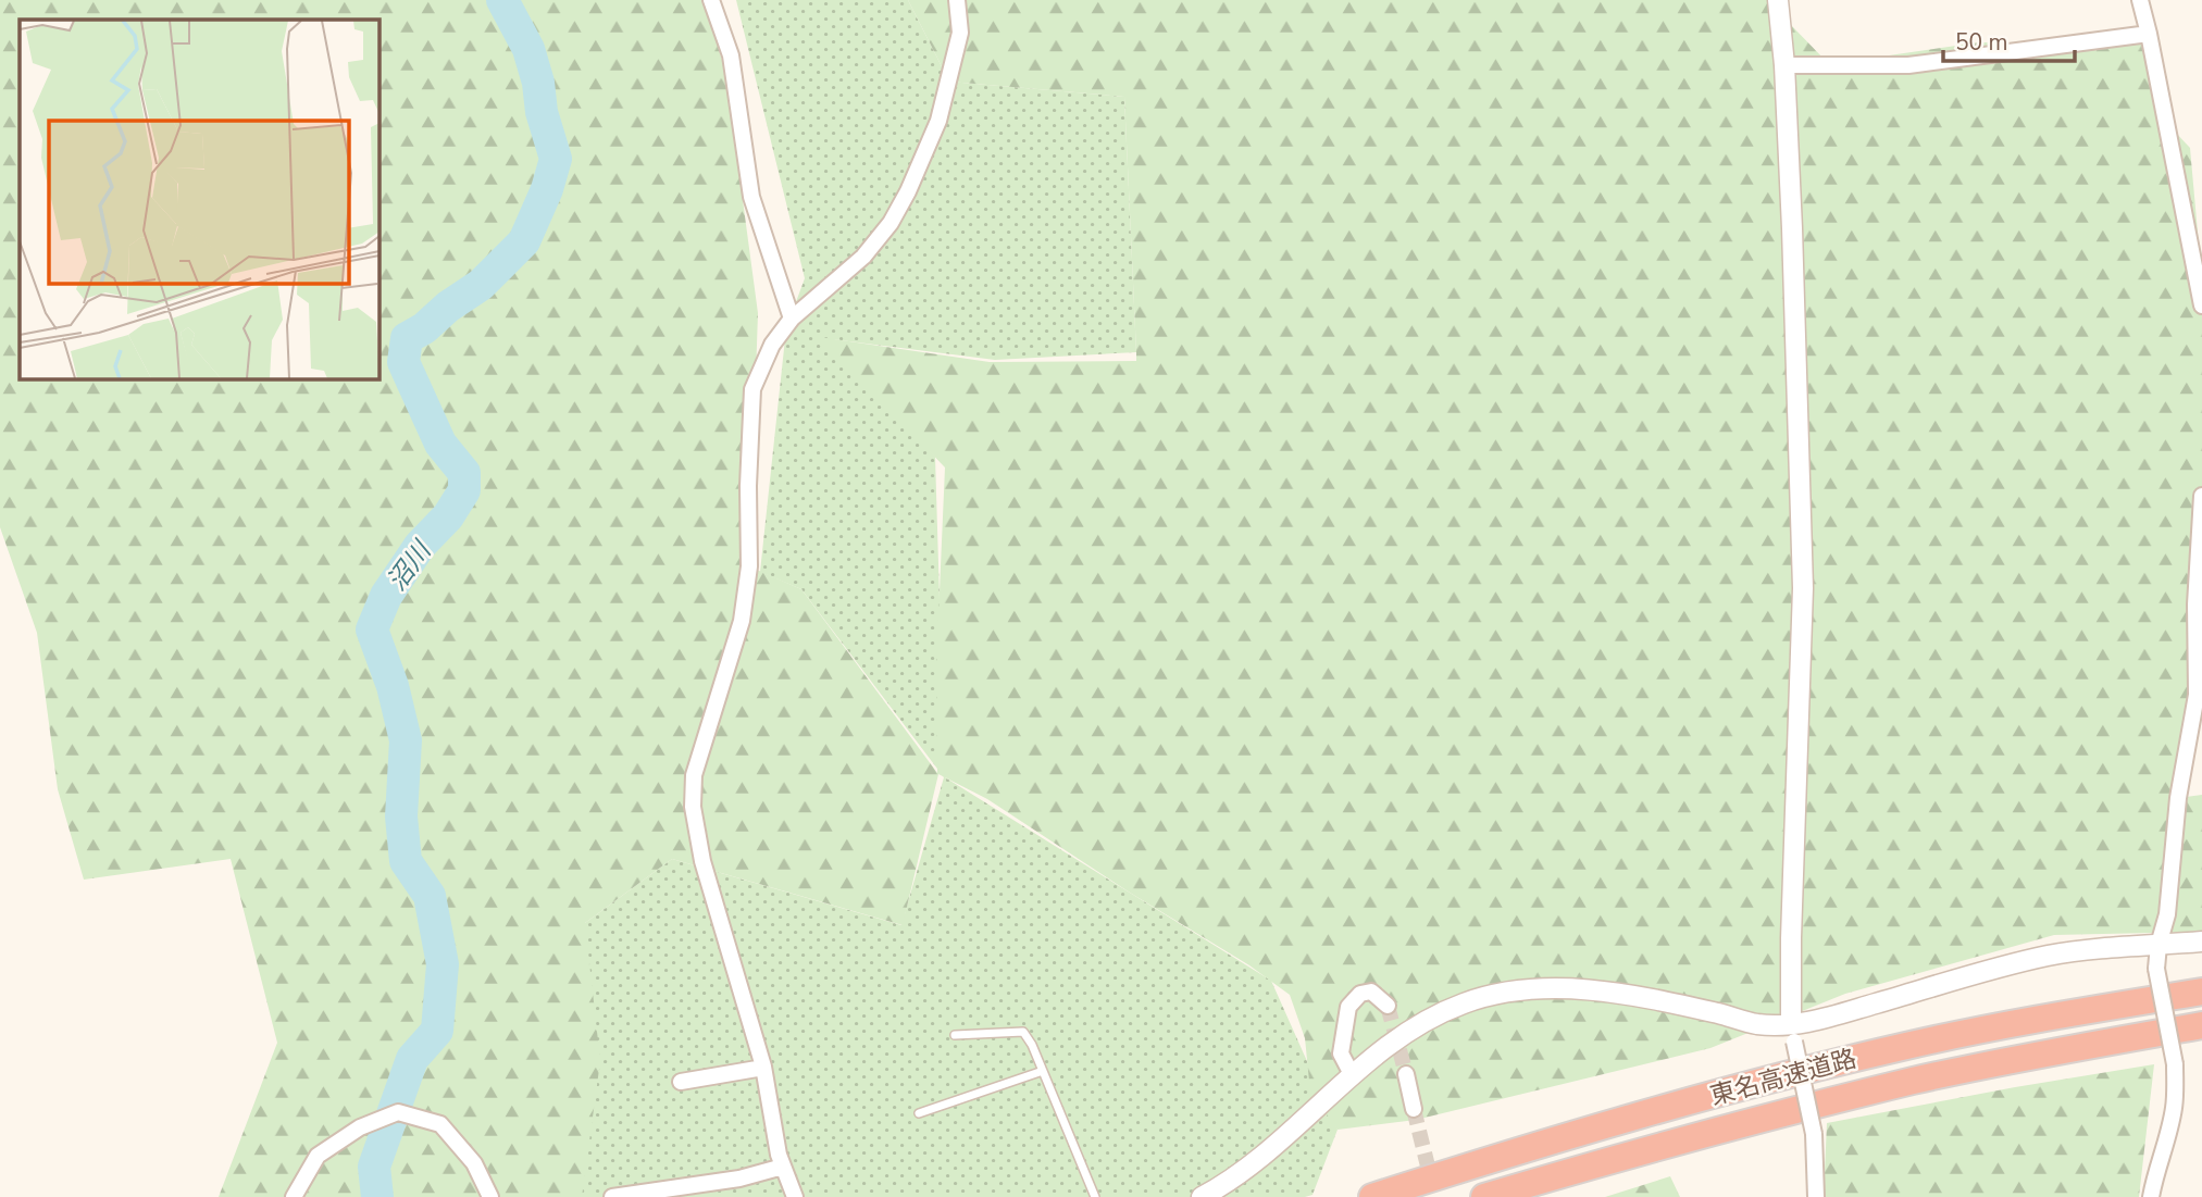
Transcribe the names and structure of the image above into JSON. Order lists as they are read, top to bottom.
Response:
{
  "streets": {
    "highway": ["東名高速道路"]
  },
  "water": ["沼川"],
  "scale_bar": "50 m"
}
